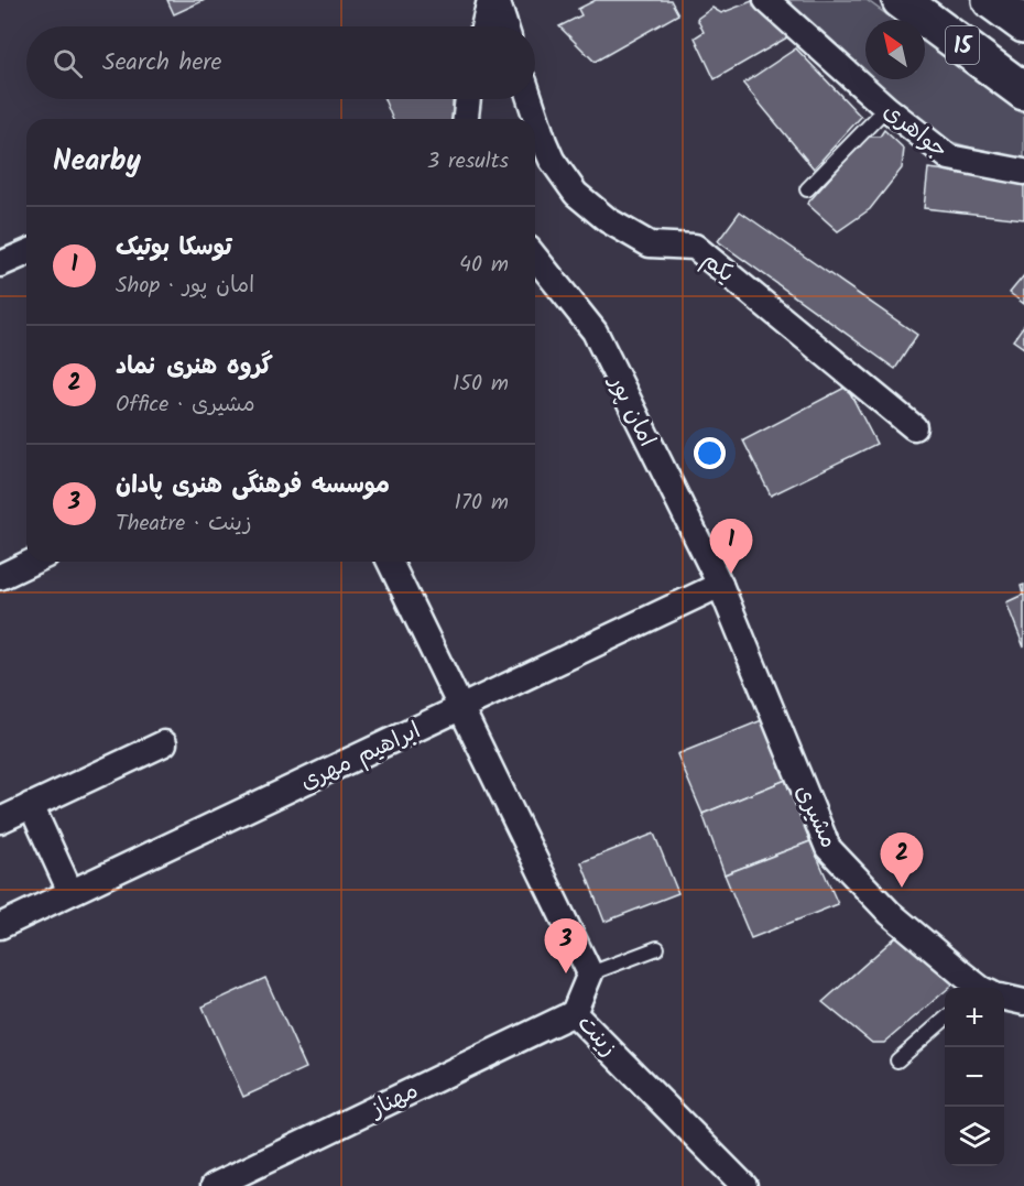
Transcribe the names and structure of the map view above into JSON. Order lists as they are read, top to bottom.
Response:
{
  "streets": {
    "highway": ["15"],
    "street": [
      "جواهری",
      "یکم",
      "امان پور",
      "ابراهیم مهری",
      "مشیری",
      "زینت",
      "مهناز"
    ]
  },
  "crossings": [
    ["امان پور", "ابراهیم مهری"],
    ["امان پور", "مشیری"],
    ["ابراهیم مهری", "مشیری"],
    ["زینت", "مهناز"]
  ],
  "north": "top left",
  "page": {
    "search": "Search here",
    "heading": ["Nearby", "3 results"],
    "list": [
      {
        "mark": "1",
        "name": "توسکا بوتیک",
        "note": "Shop · امان پور",
        "value": "40 m"
      },
      {
        "mark": "2",
        "name": "گروه هنری نماد",
        "note": "Office · مشیری",
        "value": "150 m"
      },
      {
        "mark": "3",
        "name": "موسسه فرهنگی هنری پادان",
        "note": "Theatre · زینت",
        "value": "170 m"
      }
    ],
    "pins": ["1", "2", "3"],
    "map_buttons": ["+", "−"]
  }
}
